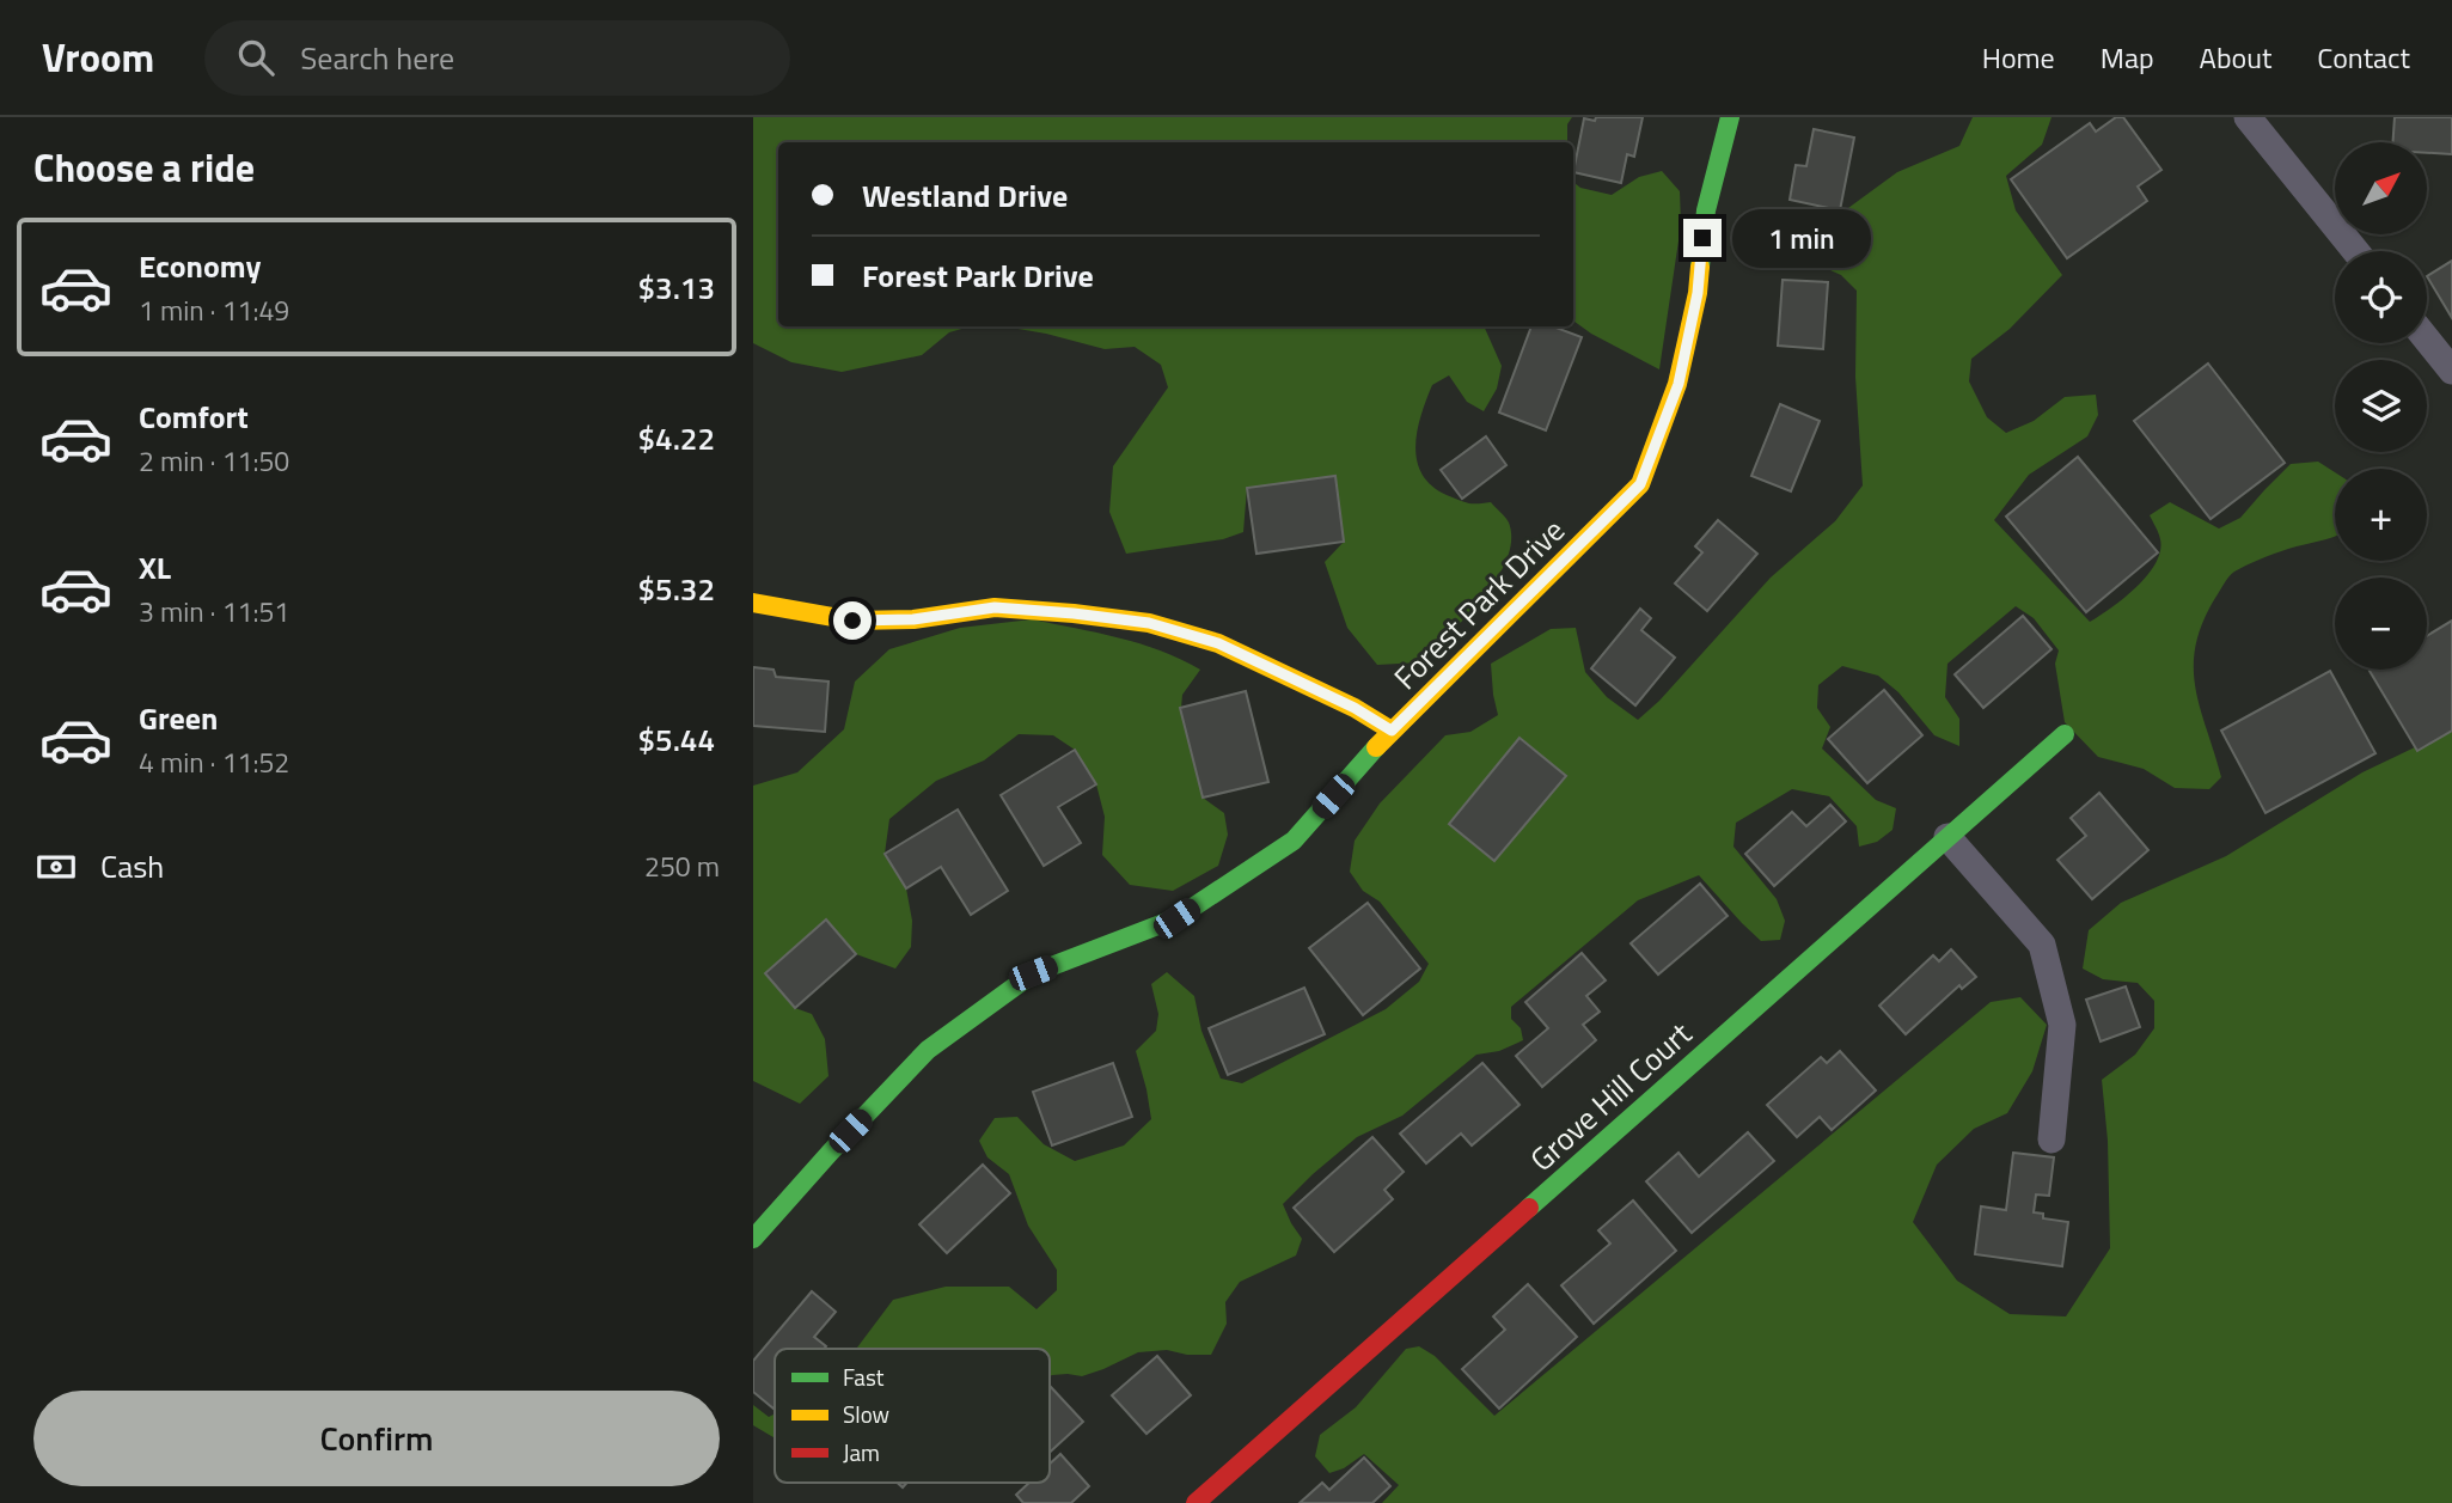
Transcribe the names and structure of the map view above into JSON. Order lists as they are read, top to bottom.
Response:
{
  "streets": {
    "street": ["Forest Park Drive", "Grove Hill Court"]
  },
  "legend": ["Fast", "Slow", "Jam"],
  "north": "top right",
  "page": {
    "header": "Vroom",
    "search": "Search here",
    "nav": [
      "Home",
      "Map",
      "About",
      "Contact"
    ],
    "heading": "Choose a ride",
    "map_buttons": ["+", "−"],
    "banner": ["Westland Drive", "Forest Park Drive"],
    "bubble": "1 min",
    "list": [
      {
        "name": "Economy",
        "note": "1 min · 11:49",
        "value": "$3.13"
      },
      {
        "name": "Comfort",
        "note": "2 min · 11:50",
        "value": "$4.22"
      },
      {
        "name": "XL",
        "note": "3 min · 11:51",
        "value": "$5.32"
      },
      {
        "name": "Green",
        "note": "4 min · 11:52",
        "value": "$5.44"
      }
    ],
    "pay": ["Cash", "250 m"],
    "buttons": "Confirm"
  }
}
